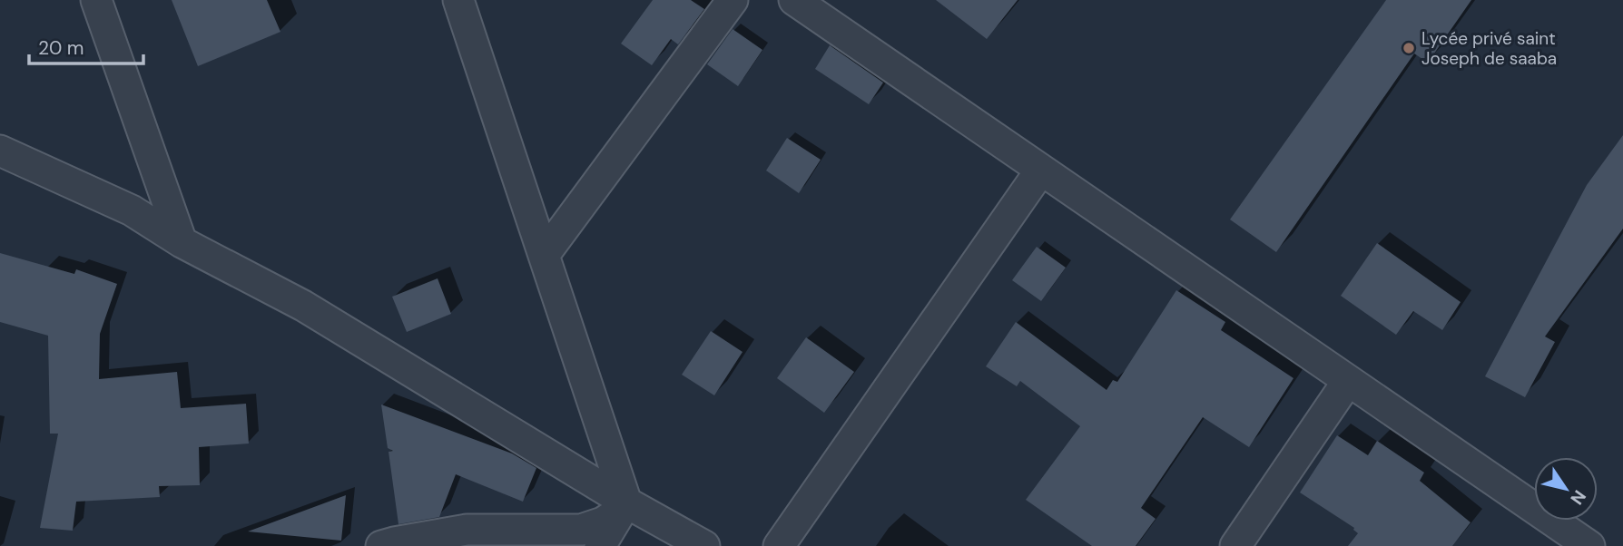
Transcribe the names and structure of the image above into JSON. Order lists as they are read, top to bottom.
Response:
{
  "places": ["Lycée privé saint Joseph de saaba"],
  "scale_bar": "20 m",
  "north": "bottom right"
}
